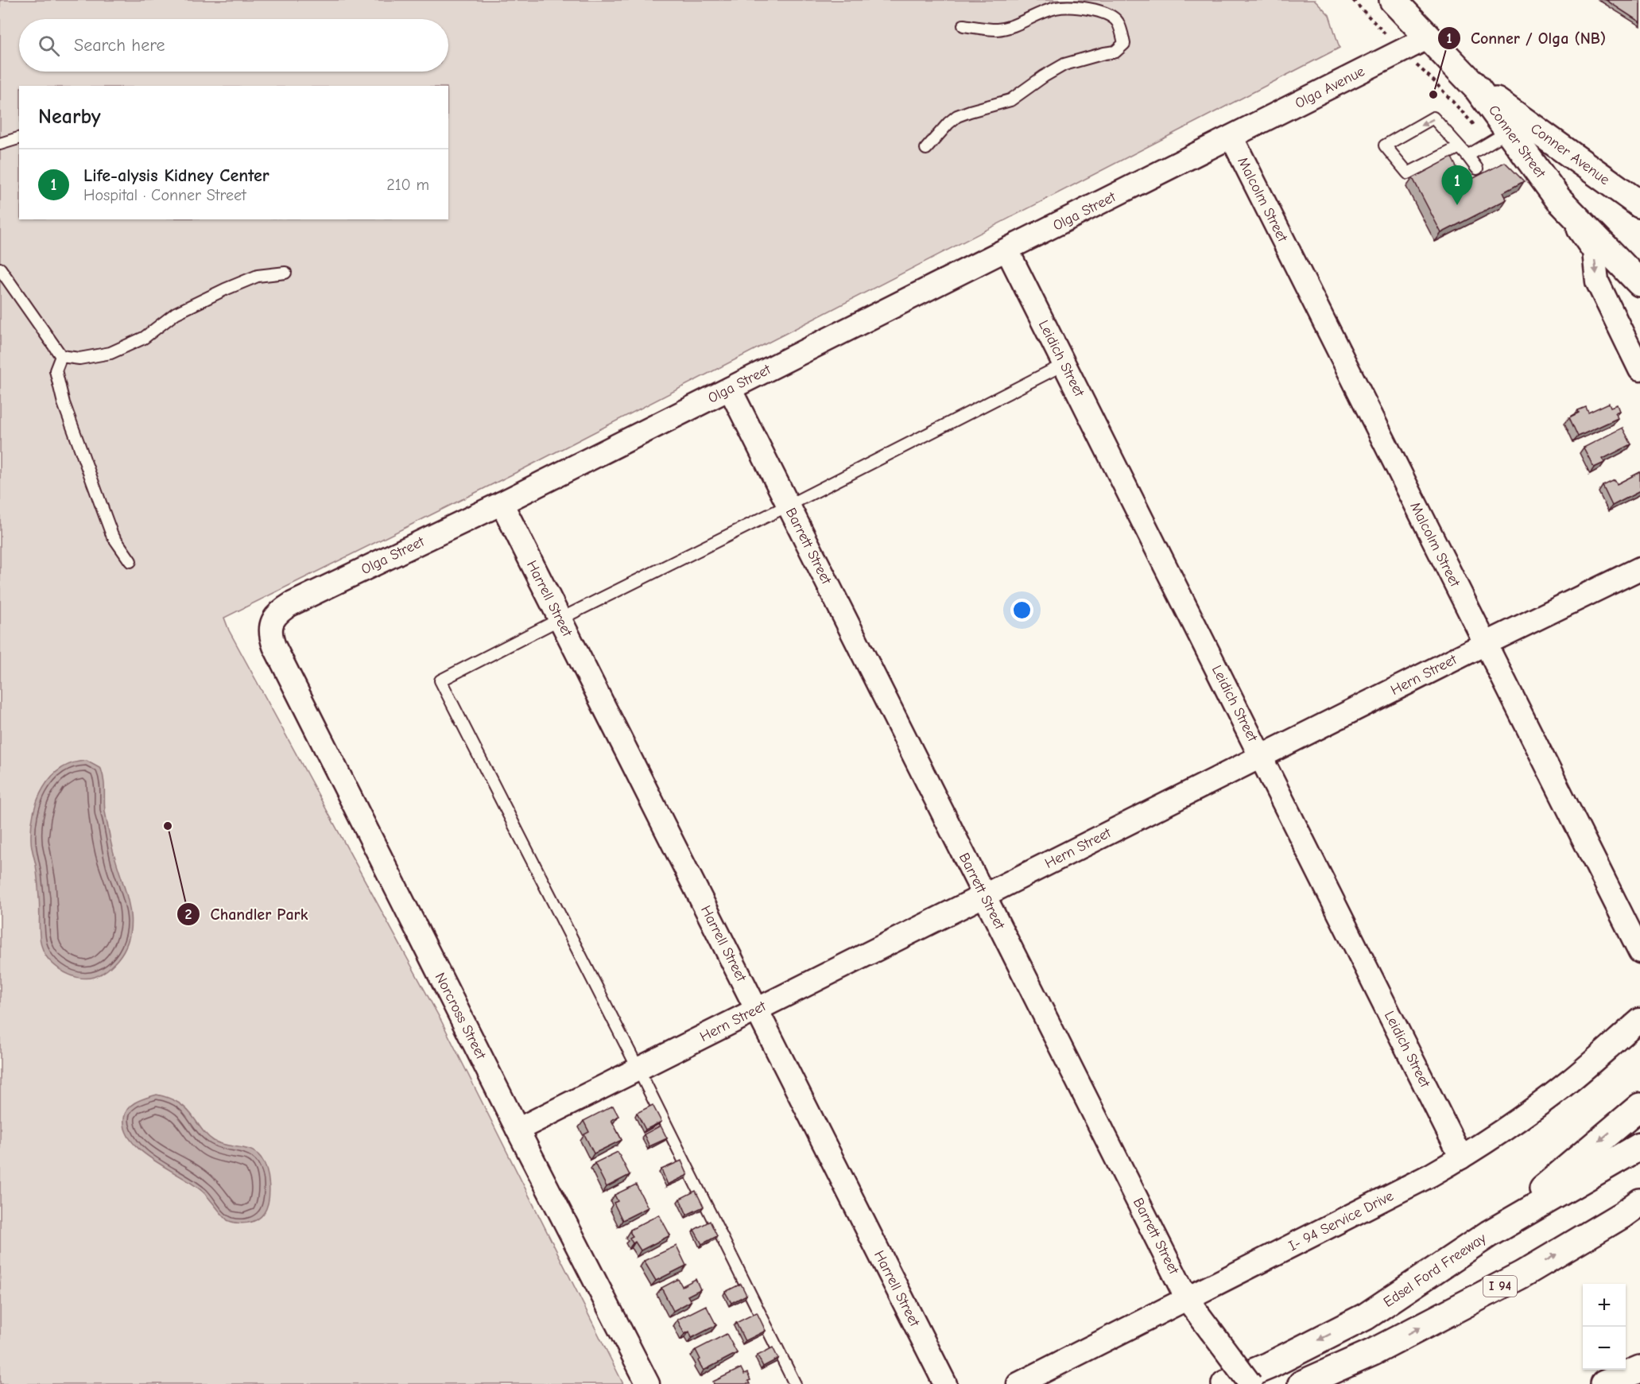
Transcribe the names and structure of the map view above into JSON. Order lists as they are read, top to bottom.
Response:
{
  "streets": {
    "main road": [
      "Conner Street",
      "Conner Avenue",
      "Edsel Ford Freeway",
      "I 94"
    ],
    "street": [
      "Olga Avenue",
      "Malcolm Street",
      "Olga Street",
      "Leidich Street",
      "Barrett Street",
      "Harrell Street",
      "Hern Street",
      "Norcross Street",
      "I- 94 Service Drive"
    ]
  },
  "crossings": [
    ["Olga Avenue", "Conner Street"],
    ["Olga Avenue", "Malcolm Street"],
    ["Olga Avenue", "Olga Street"],
    ["Conner Street", "Conner Avenue"],
    ["Malcolm Street", "Olga Street"],
    ["Malcolm Street", "Hern Street"],
    ["Olga Street", "Leidich Street"],
    ["Olga Street", "Barrett Street"],
    ["Olga Street", "Harrell Street"],
    ["Olga Street", "Norcross Street"],
    ["Leidich Street", "Hern Street"],
    ["Leidich Street", "I- 94 Service Drive"],
    ["Barrett Street", "Hern Street"],
    ["Barrett Street", "I- 94 Service Drive"],
    ["Harrell Street", "Hern Street"],
    ["Hern Street", "Norcross Street"]
  ],
  "places": ["Conner / Olga (NB)", "Chandler Park"],
  "page": {
    "search": "Search here",
    "heading": "Nearby",
    "list": [
      {
        "mark": "1",
        "name": "Life-alysis Kidney Center",
        "note": "Hospital · Conner Street",
        "value": "210 m"
      }
    ],
    "pins": "1",
    "map_buttons": ["+", "−"]
  }
}
